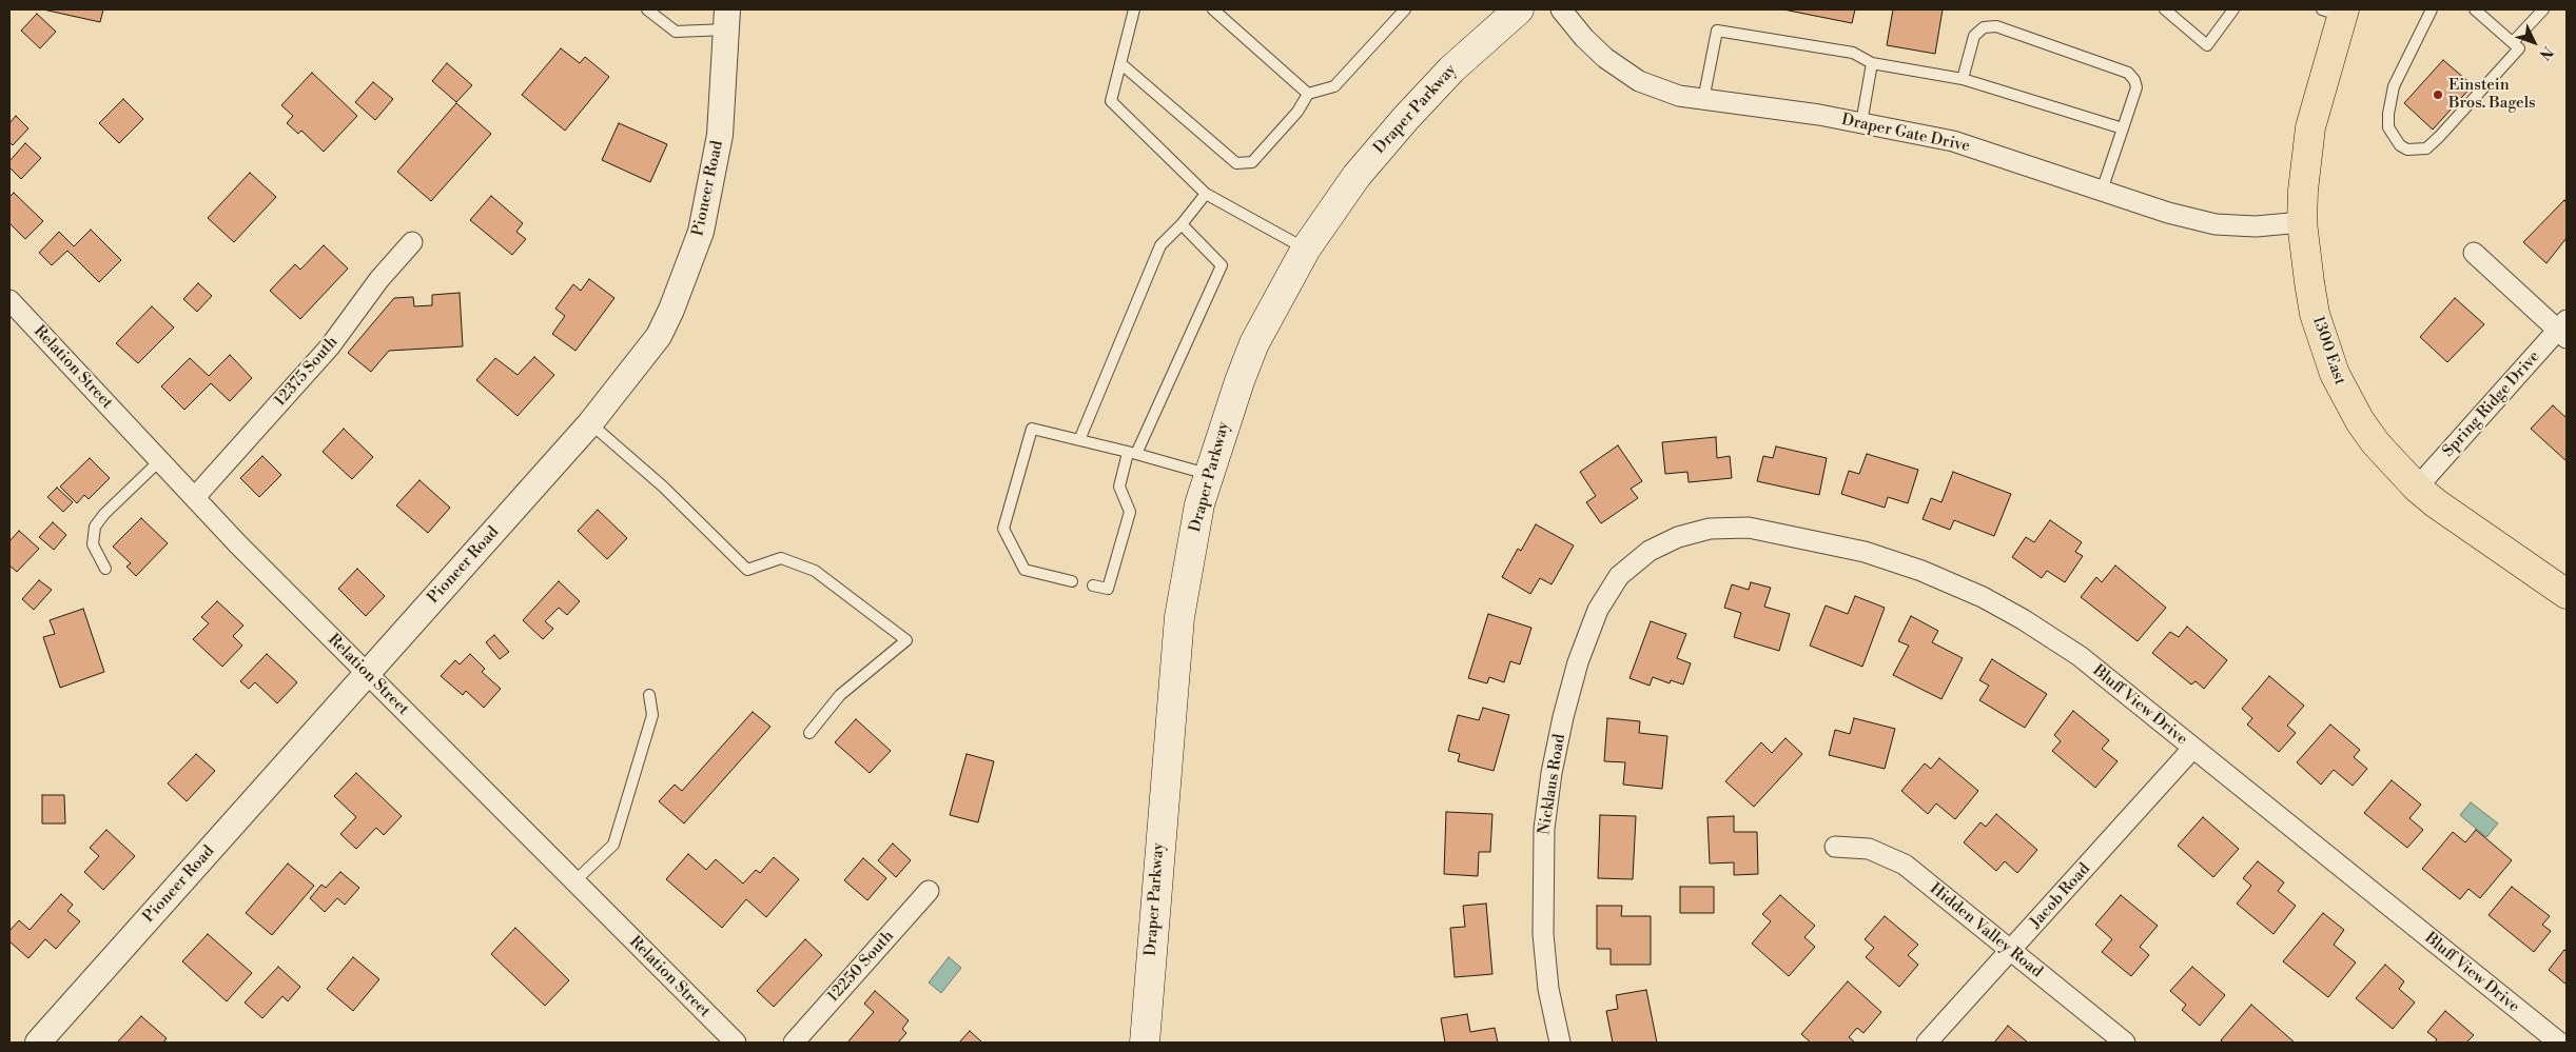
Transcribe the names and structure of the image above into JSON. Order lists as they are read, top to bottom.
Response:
{
  "streets": {
    "main road": ["Draper Parkway", "1300 East"],
    "street": [
      "Draper Gate Drive",
      "Pioneer Road",
      "Relation Street",
      "12375 South",
      "Spring Ridge Drive",
      "Bluff View Drive",
      "Nicklaus Road",
      "Jacob Road",
      "Hidden Valley Road",
      "12250 South"
    ]
  },
  "crossings": [
    ["Draper Gate Drive", "1300 East"],
    ["Pioneer Road", "Relation Street"],
    ["1300 East", "Spring Ridge Drive"],
    ["Relation Street", "12375 South"],
    ["Bluff View Drive", "Nicklaus Road"],
    ["Bluff View Drive", "Jacob Road"],
    ["Jacob Road", "Hidden Valley Road"]
  ],
  "places": ["Einstein Bros. Bagels"],
  "north": "bottom right"
}
